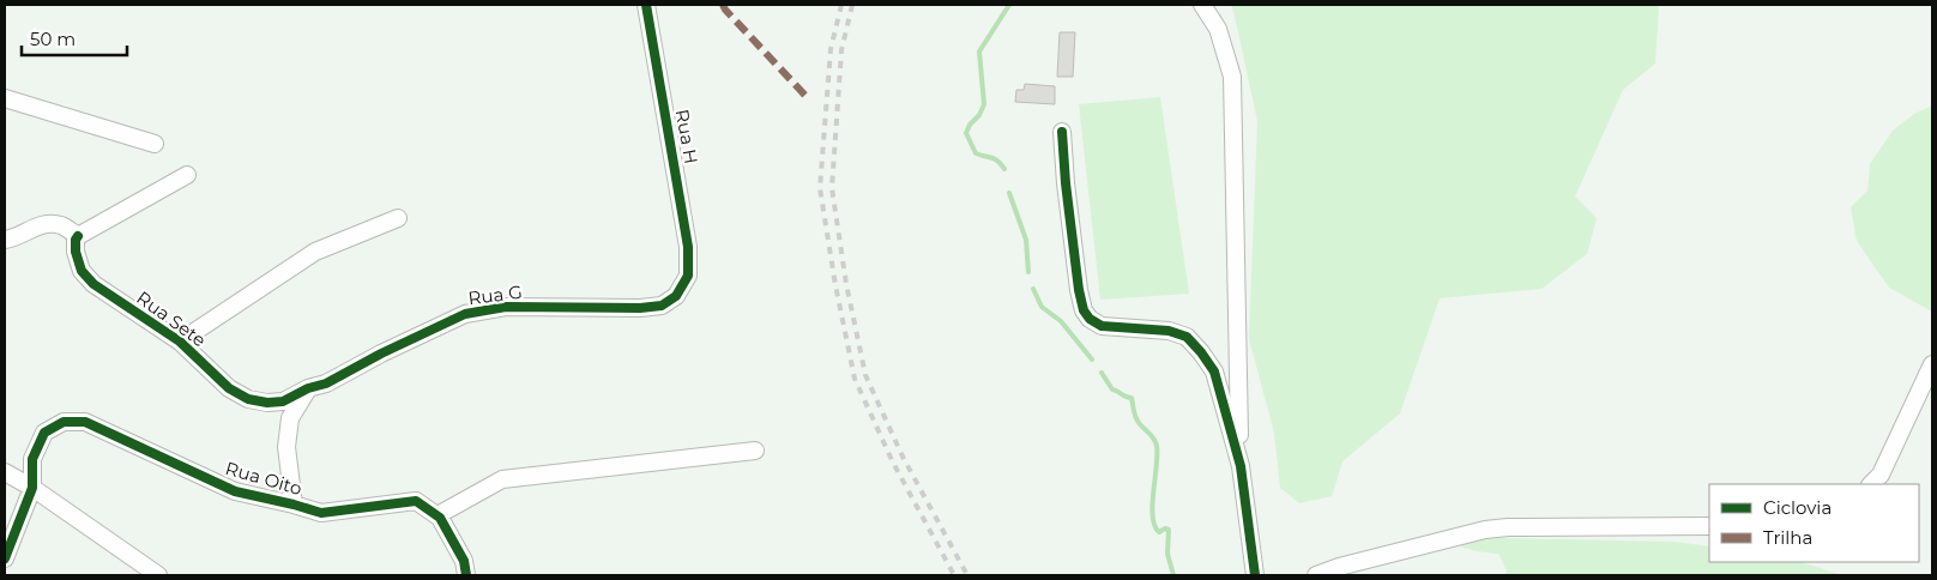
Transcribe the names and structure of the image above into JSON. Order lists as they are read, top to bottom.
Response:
{
  "streets": {
    "street": [
      "Rua H",
      "Rua G",
      "Rua Sete",
      "Rua Oito"
    ]
  },
  "crossings": [
    ["Rua H", "Rua G"],
    ["Rua G", "Rua Sete"]
  ],
  "legend": ["Ciclovia", "Trilha"],
  "scale_bar": "50 m"
}
